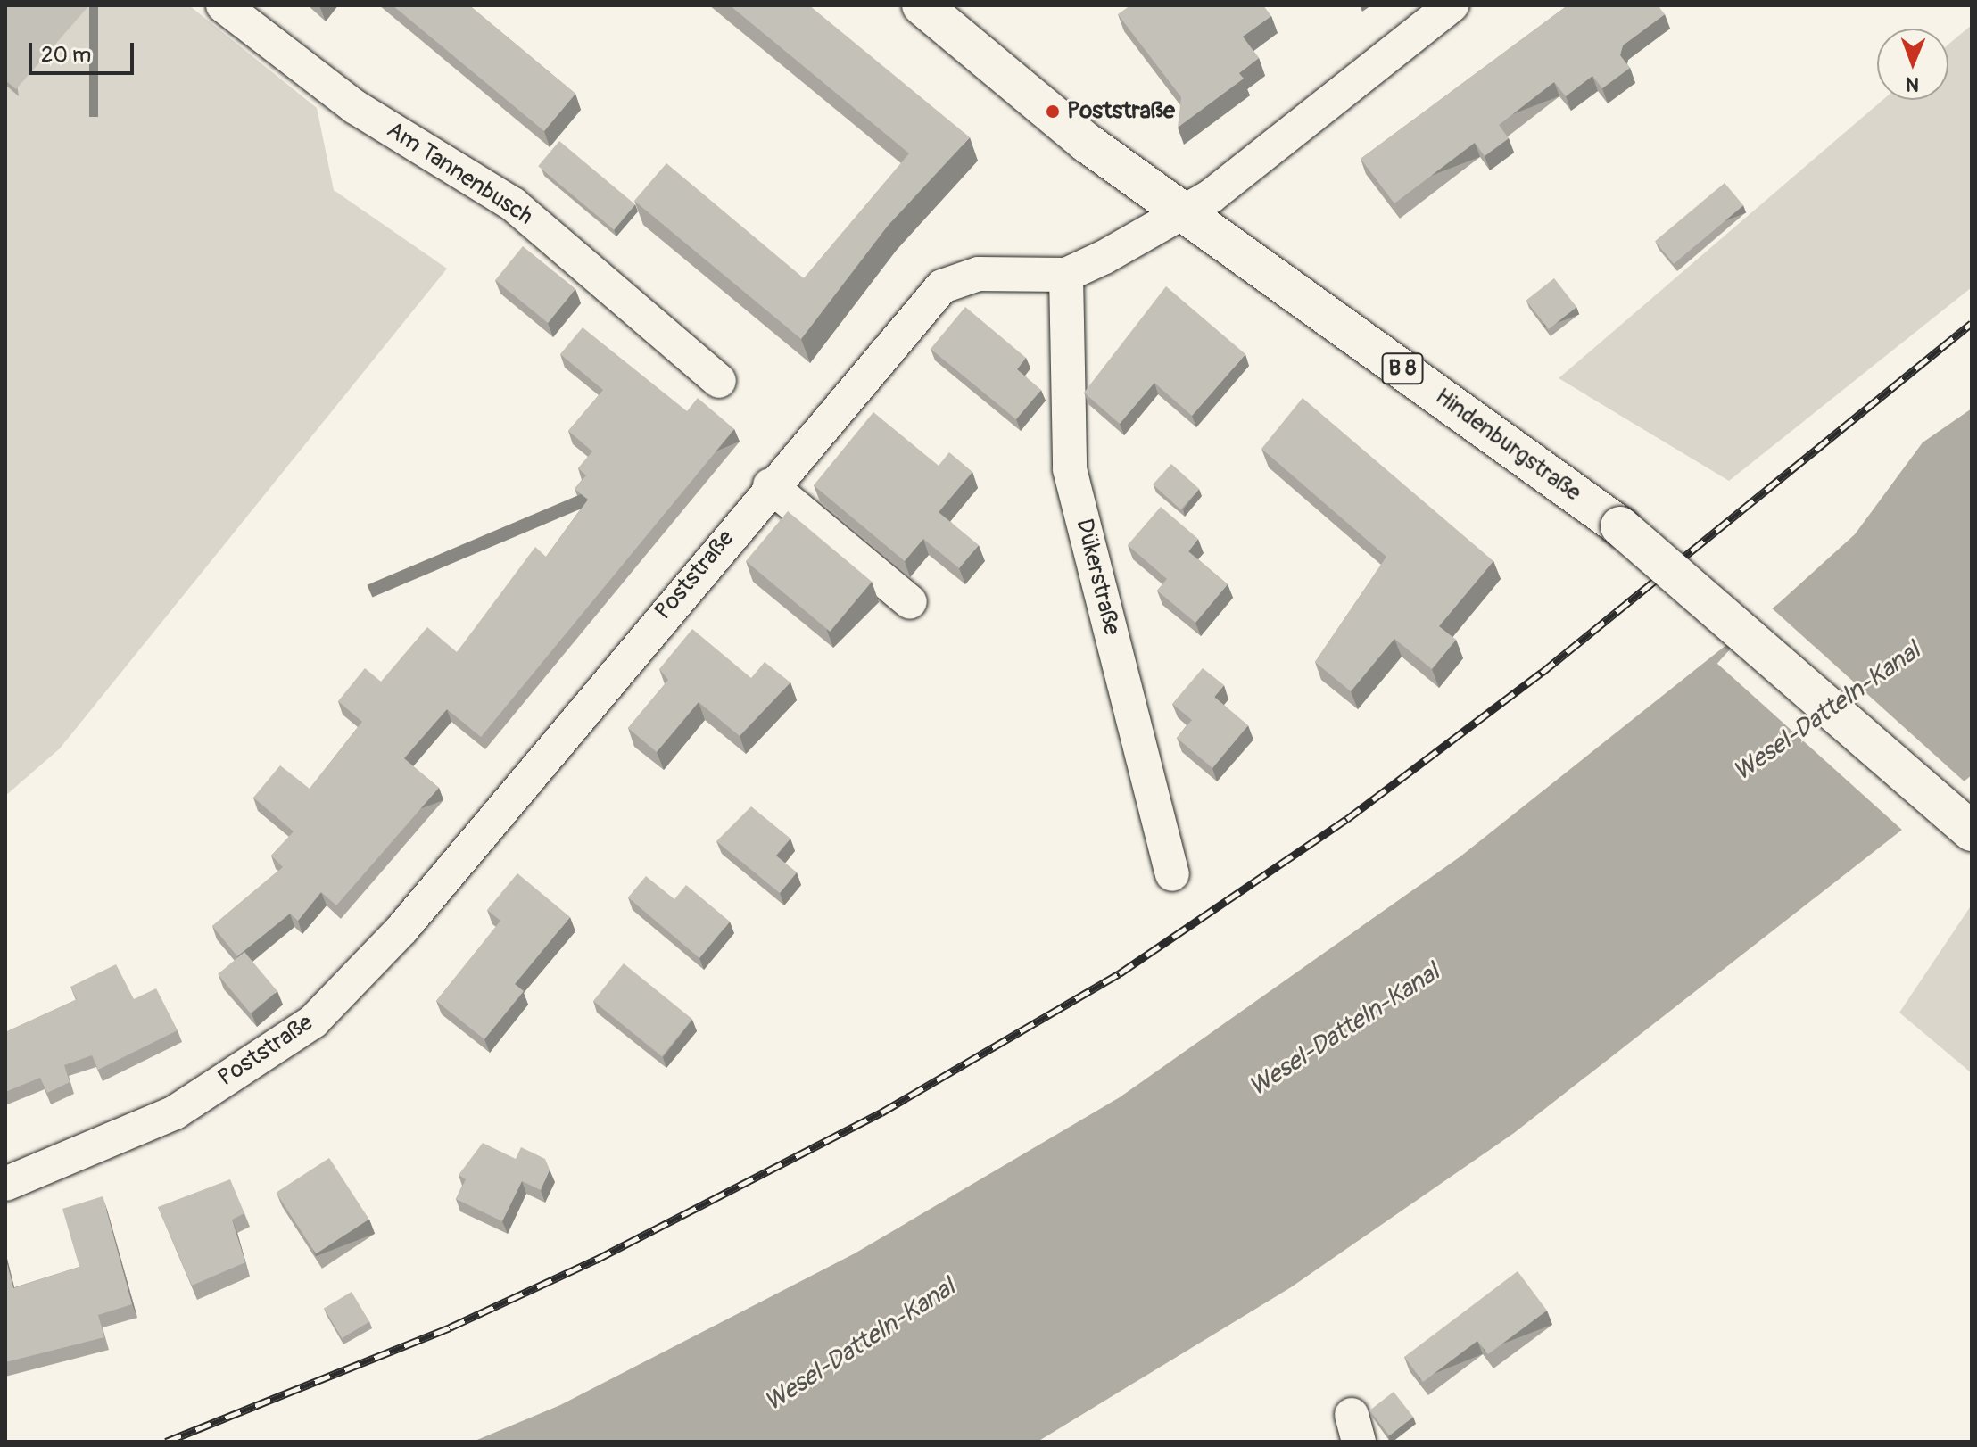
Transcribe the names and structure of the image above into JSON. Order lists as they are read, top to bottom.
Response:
{
  "streets": {
    "main road": ["B 8", "Hindenburgstraße"],
    "street": ["Am Tannenbusch", "Poststraße", "Dükerstraße"]
  },
  "crossings": [
    ["Hindenburgstraße", "Poststraße"],
    ["Poststraße", "Dükerstraße"]
  ],
  "water": ["Wesel-Datteln-Kanal"],
  "places": ["Poststraße"],
  "scale_bar": "20 m",
  "north": "bottom"
}
